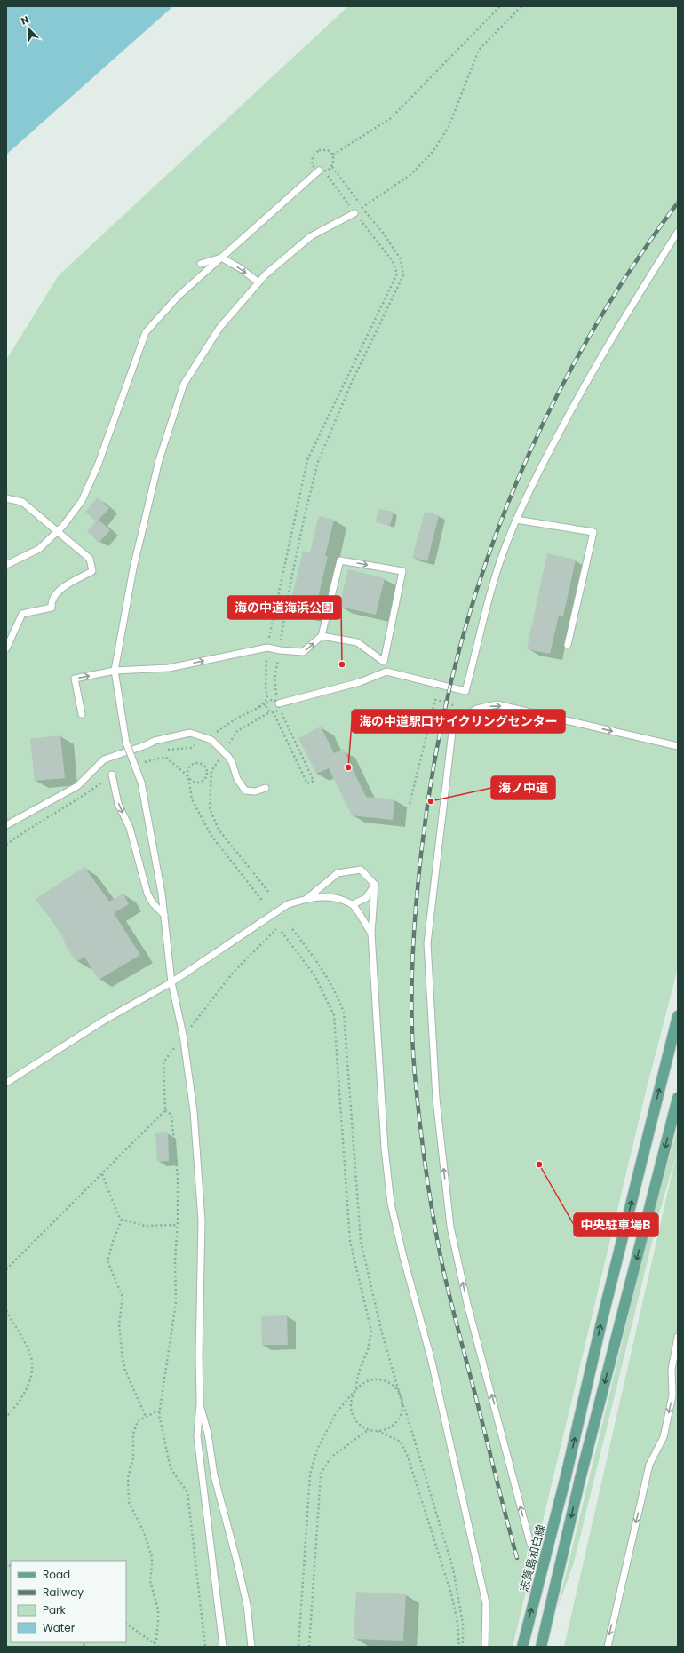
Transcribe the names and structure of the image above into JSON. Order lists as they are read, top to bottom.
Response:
{
  "streets": {
    "main road": ["志賀島和白線"]
  },
  "places": [
    "海の中道海浜公園",
    "海の中道駅口サイクリングセンター",
    "海ノ中道",
    "中央駐車場B"
  ],
  "legend": [
    "Road",
    "Railway",
    "Park",
    "Water"
  ],
  "north": "top left"
}
